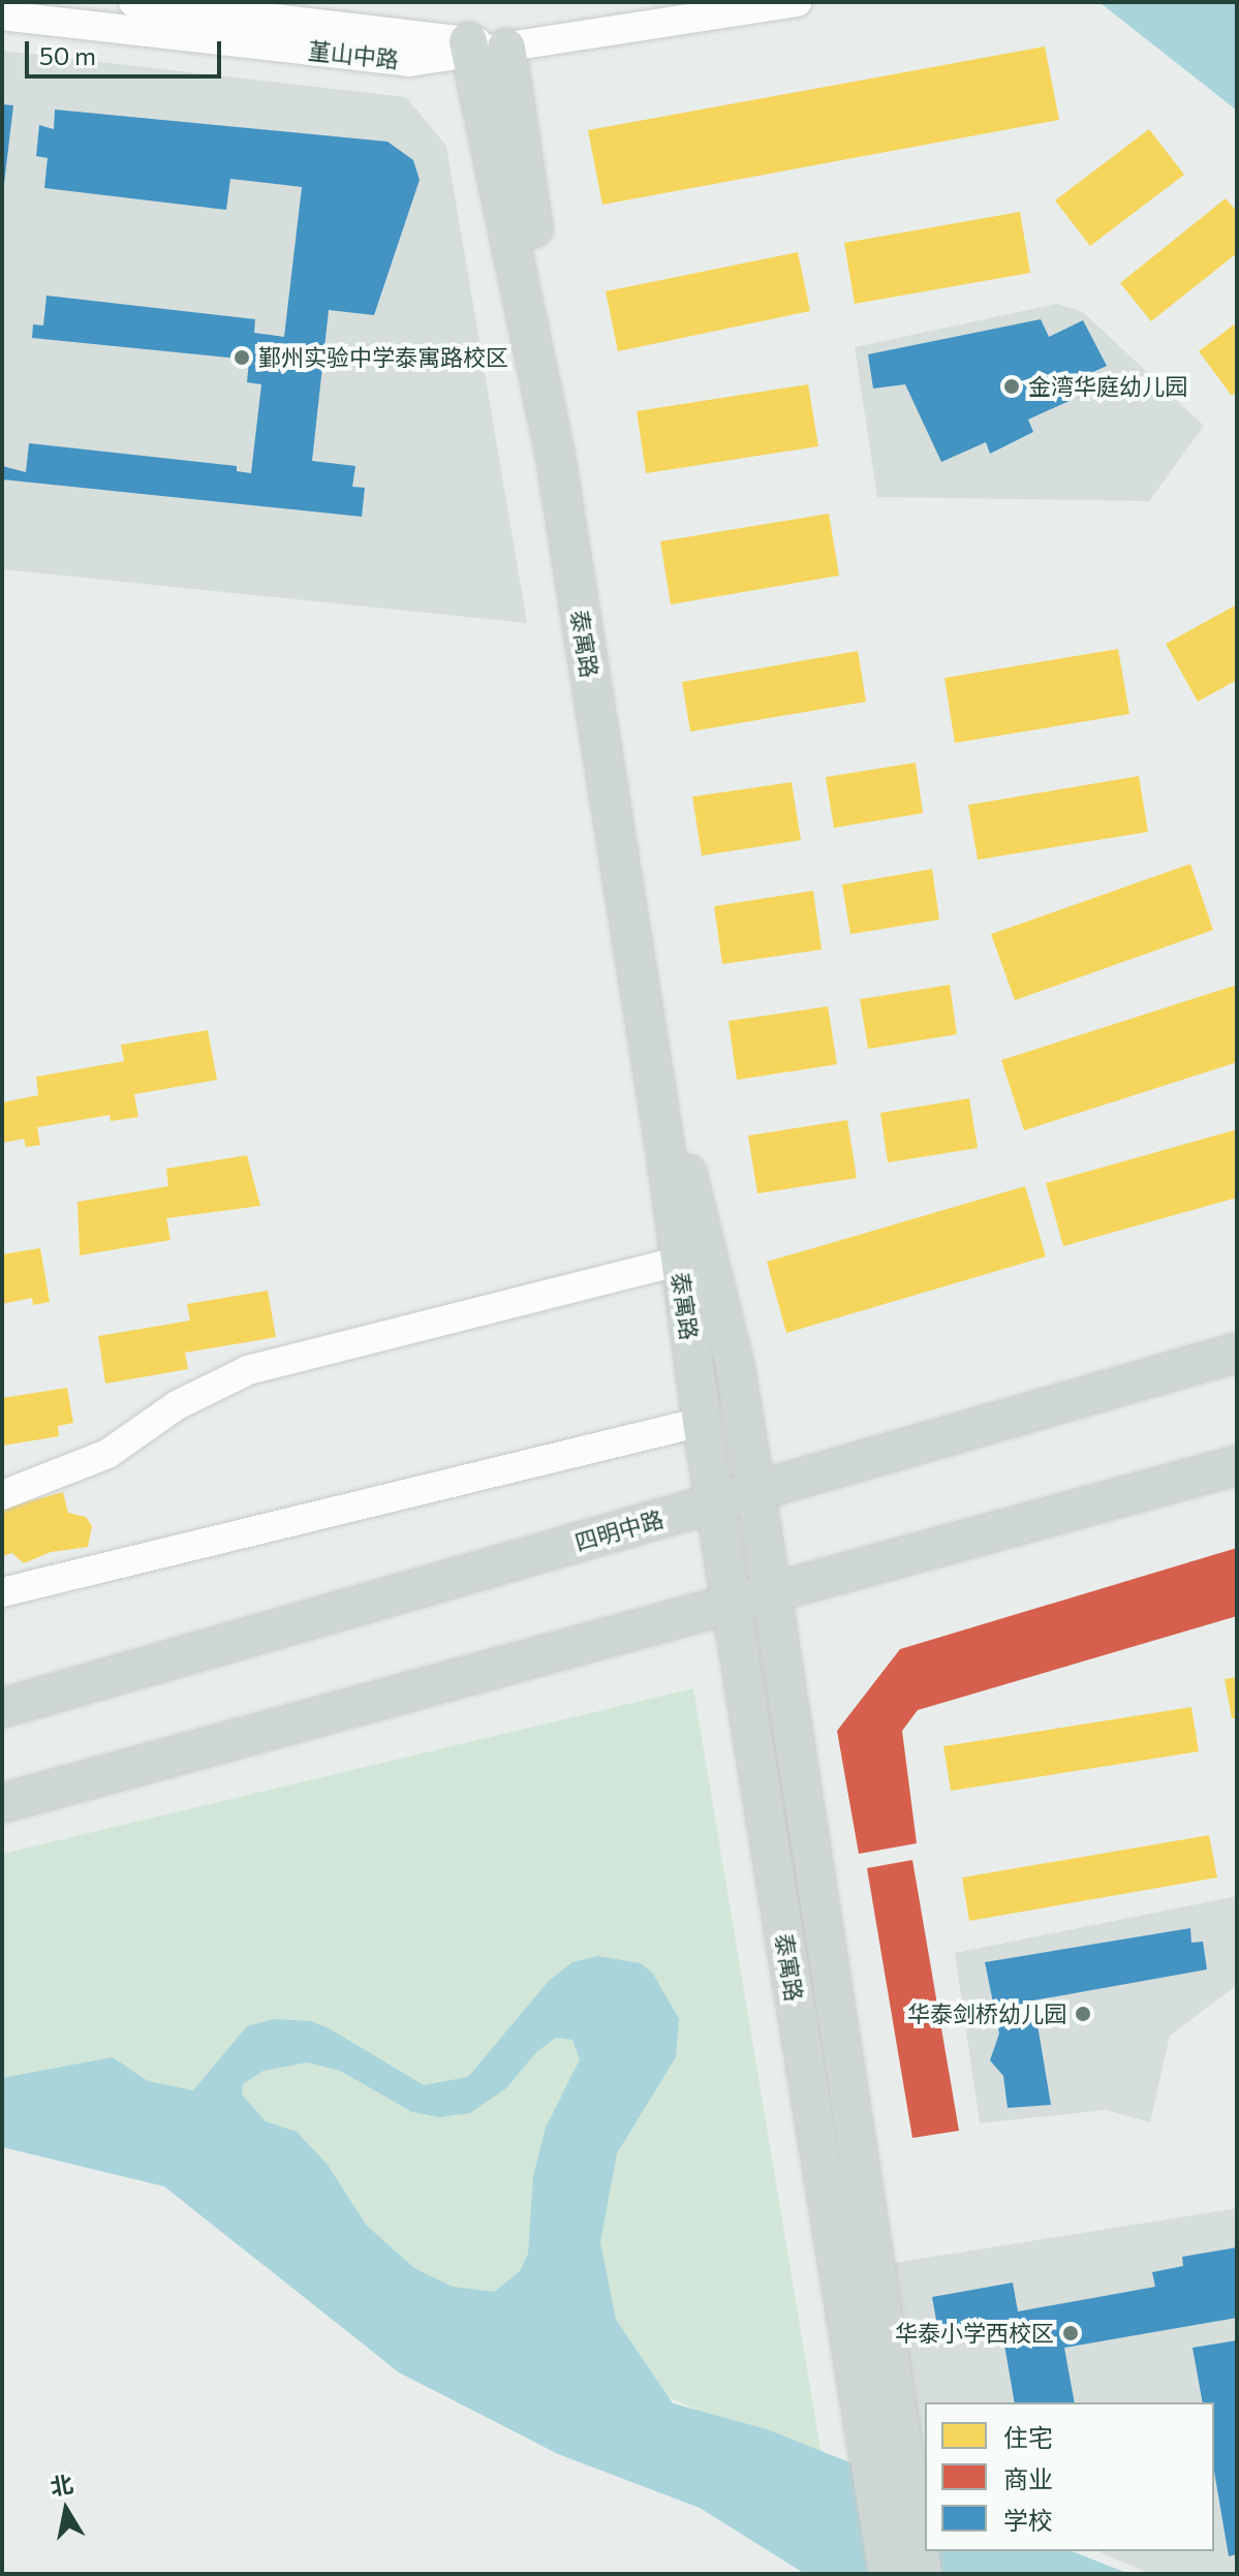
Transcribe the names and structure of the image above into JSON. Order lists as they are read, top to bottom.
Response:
{
  "streets": {
    "main road": ["泰寓路", "四明中路"],
    "street": ["堇山中路"]
  },
  "crossings": [
    ["堇山中路", "泰寓路"],
    ["泰寓路", "四明中路"]
  ],
  "places": [
    "鄞州实验中学泰寓路校区",
    "金湾华庭幼儿园",
    "华泰剑桥幼儿园",
    "华泰小学西校区"
  ],
  "legend": ["住宅", "商业", "学校"],
  "scale_bar": "50 m",
  "north": "top"
}
